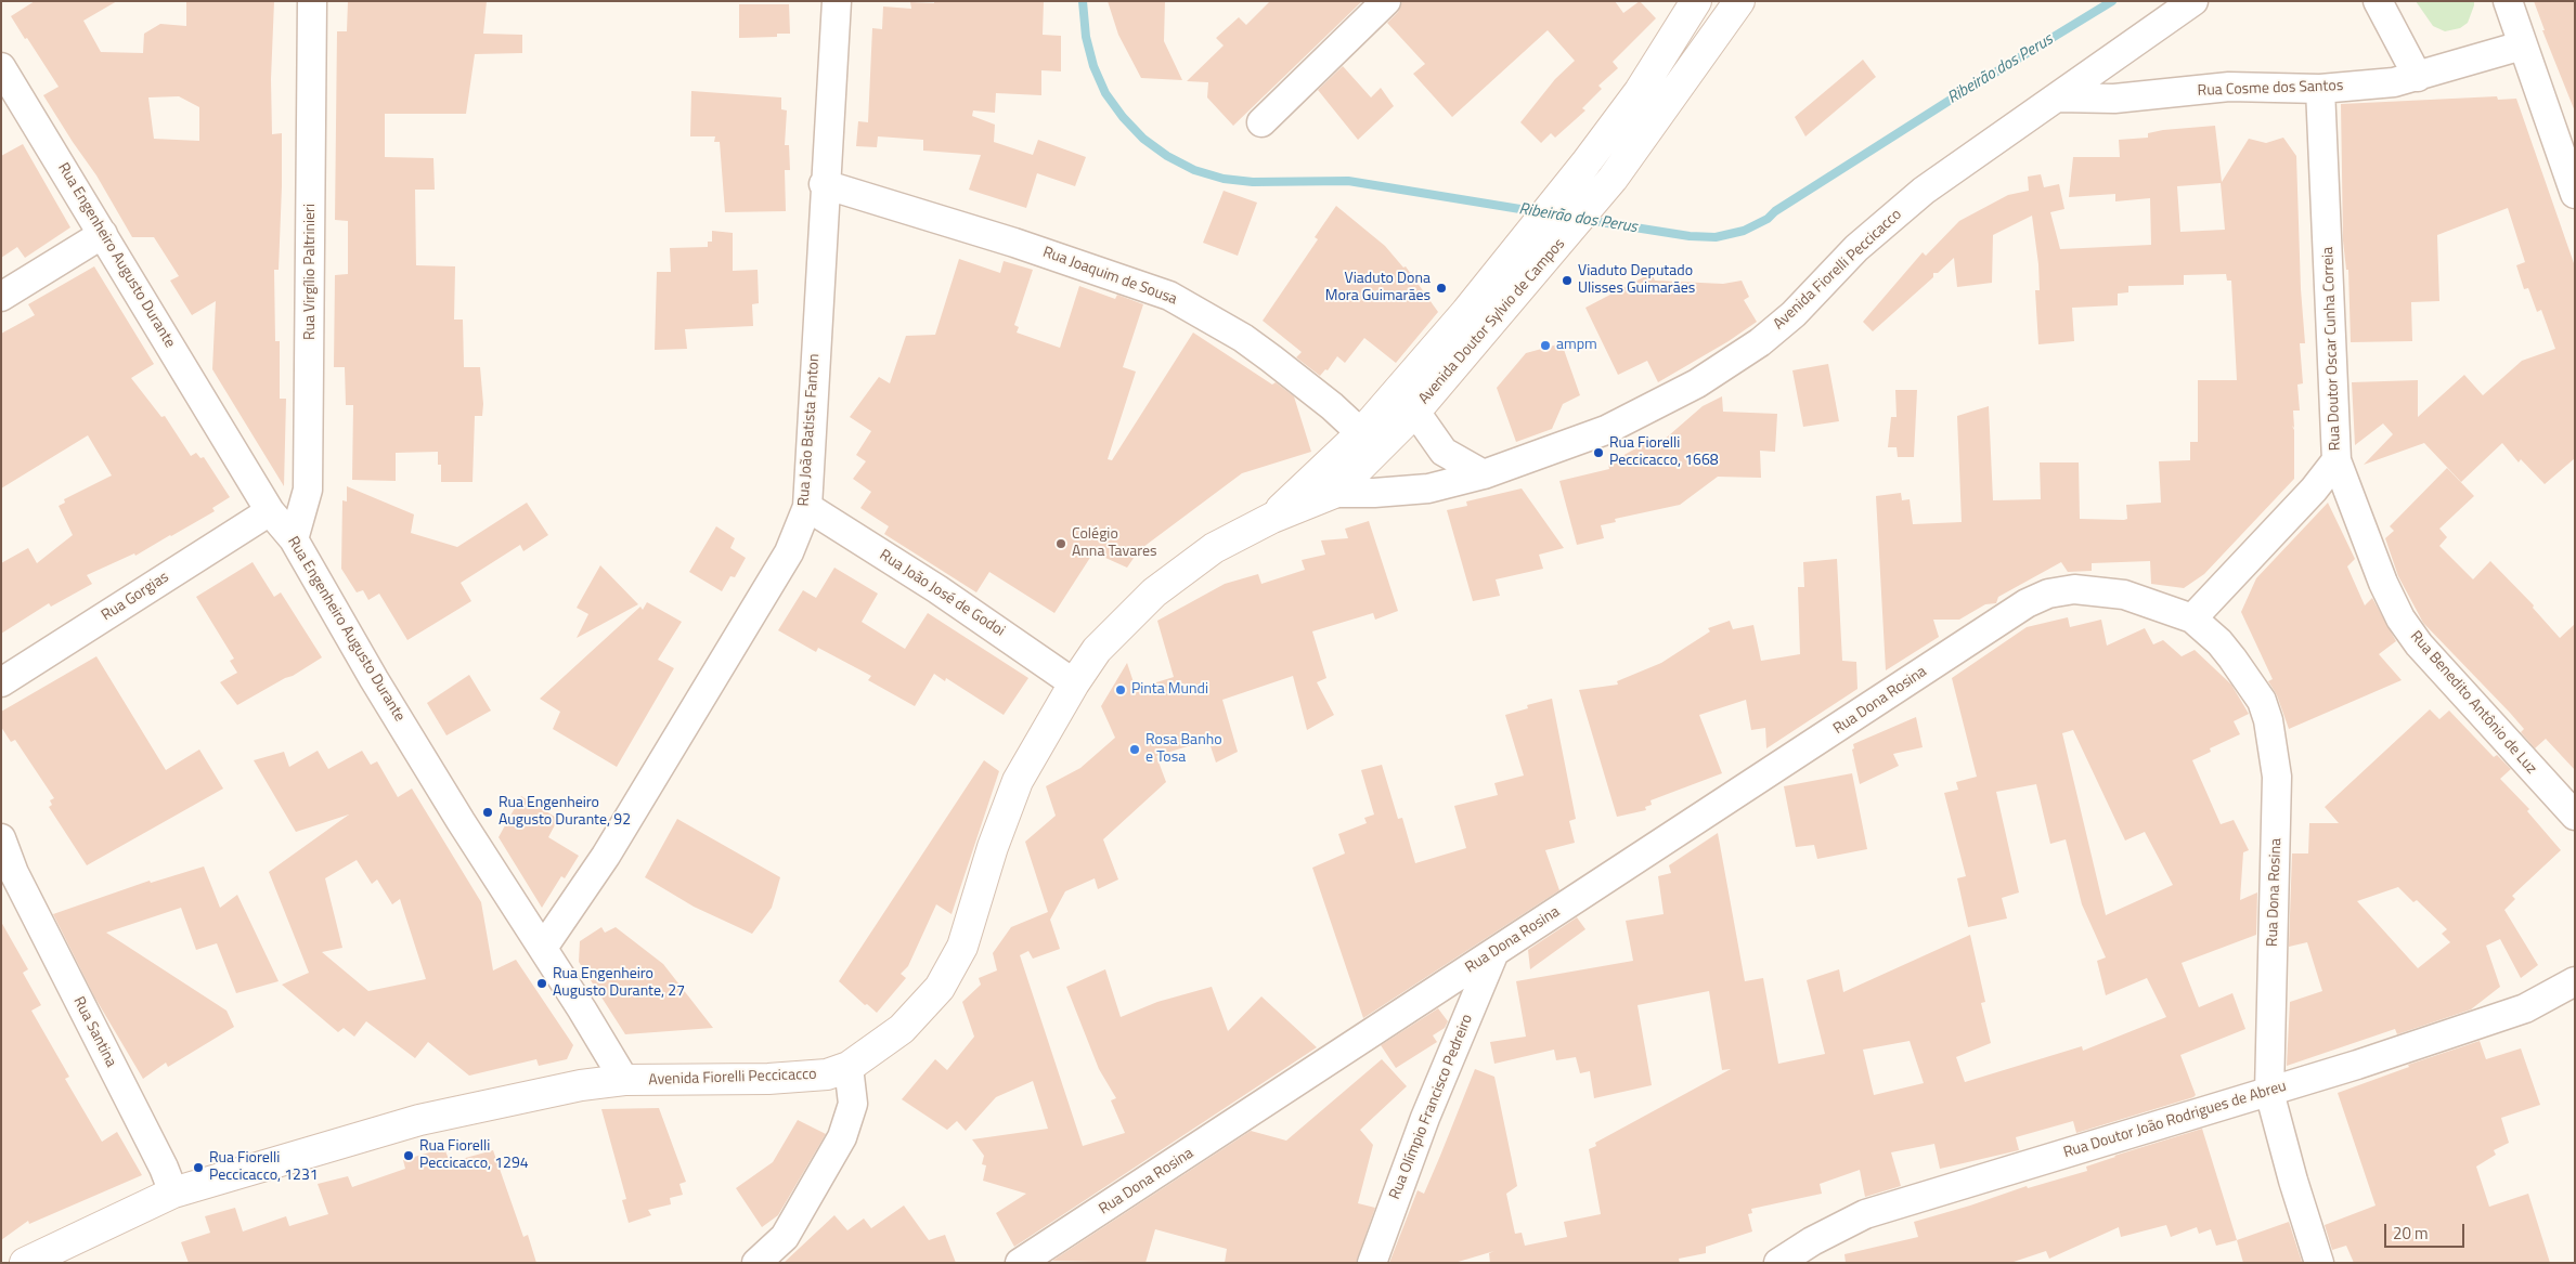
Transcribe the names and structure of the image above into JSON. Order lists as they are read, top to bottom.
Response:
{
  "streets": {
    "main road": ["Avenida Fiorelli Peccicacco", "Avenida Doutor Sylvio de Campos"],
    "street": [
      "Rua Cosme dos Santos",
      "Rua Engenheiro Augusto Durante",
      "Rua Virgílio Paltrinieri",
      "Rua Joaquim de Sousa",
      "Rua Doutor Oscar Cunha Correia",
      "Rua João Batista Fanton",
      "Rua João José de Godoi",
      "Rua Gorgias",
      "Rua Dona Rosina",
      "Rua Benedito Antônio de Luz",
      "Rua Santina",
      "Rua Olímpio Francisco Pedreiro",
      "Rua Doutor João Rodrigues de Abreu"
    ]
  },
  "crossings": [
    ["Rua Cosme dos Santos", "Avenida Fiorelli Peccicacco"],
    ["Rua Cosme dos Santos", "Rua Doutor Oscar Cunha Correia"],
    ["Rua Engenheiro Augusto Durante", "Avenida Fiorelli Peccicacco"],
    ["Rua Engenheiro Augusto Durante", "Rua Virgílio Paltrinieri"],
    ["Rua Engenheiro Augusto Durante", "Rua João Batista Fanton"],
    ["Rua Engenheiro Augusto Durante", "Rua Gorgias"],
    ["Avenida Fiorelli Peccicacco", "Rua Joaquim de Sousa"],
    ["Avenida Fiorelli Peccicacco", "Avenida Doutor Sylvio de Campos"],
    ["Avenida Fiorelli Peccicacco", "Rua João José de Godoi"],
    ["Avenida Fiorelli Peccicacco", "Rua Santina"],
    ["Rua Joaquim de Sousa", "Avenida Doutor Sylvio de Campos"],
    ["Rua Joaquim de Sousa", "Rua João Batista Fanton"],
    ["Rua Doutor Oscar Cunha Correia", "Rua Dona Rosina"],
    ["Rua Doutor Oscar Cunha Correia", "Rua Benedito Antônio de Luz"],
    ["Rua João Batista Fanton", "Rua João José de Godoi"],
    ["Rua Dona Rosina", "Rua Olímpio Francisco Pedreiro"],
    ["Rua Dona Rosina", "Rua Doutor João Rodrigues de Abreu"]
  ],
  "water": ["Ribeirão dos Perus"],
  "places": [
    "Viaduto Deputado Ulisses Guimarães",
    "Viaduto Dona Mora Guimarães",
    "ampm",
    "Rua Fiorelli Peccicacco, 1668",
    "Colégio Anna Tavares",
    "Pinta Mundi",
    "Rosa Banho e Tosa",
    "Rua Engenheiro Augusto Durante, 92",
    "Rua Engenheiro Augusto Durante, 27",
    "Rua Fiorelli Peccicacco, 1294",
    "Rua Fiorelli Peccicacco, 1231"
  ],
  "scale_bar": "20 m"
}
